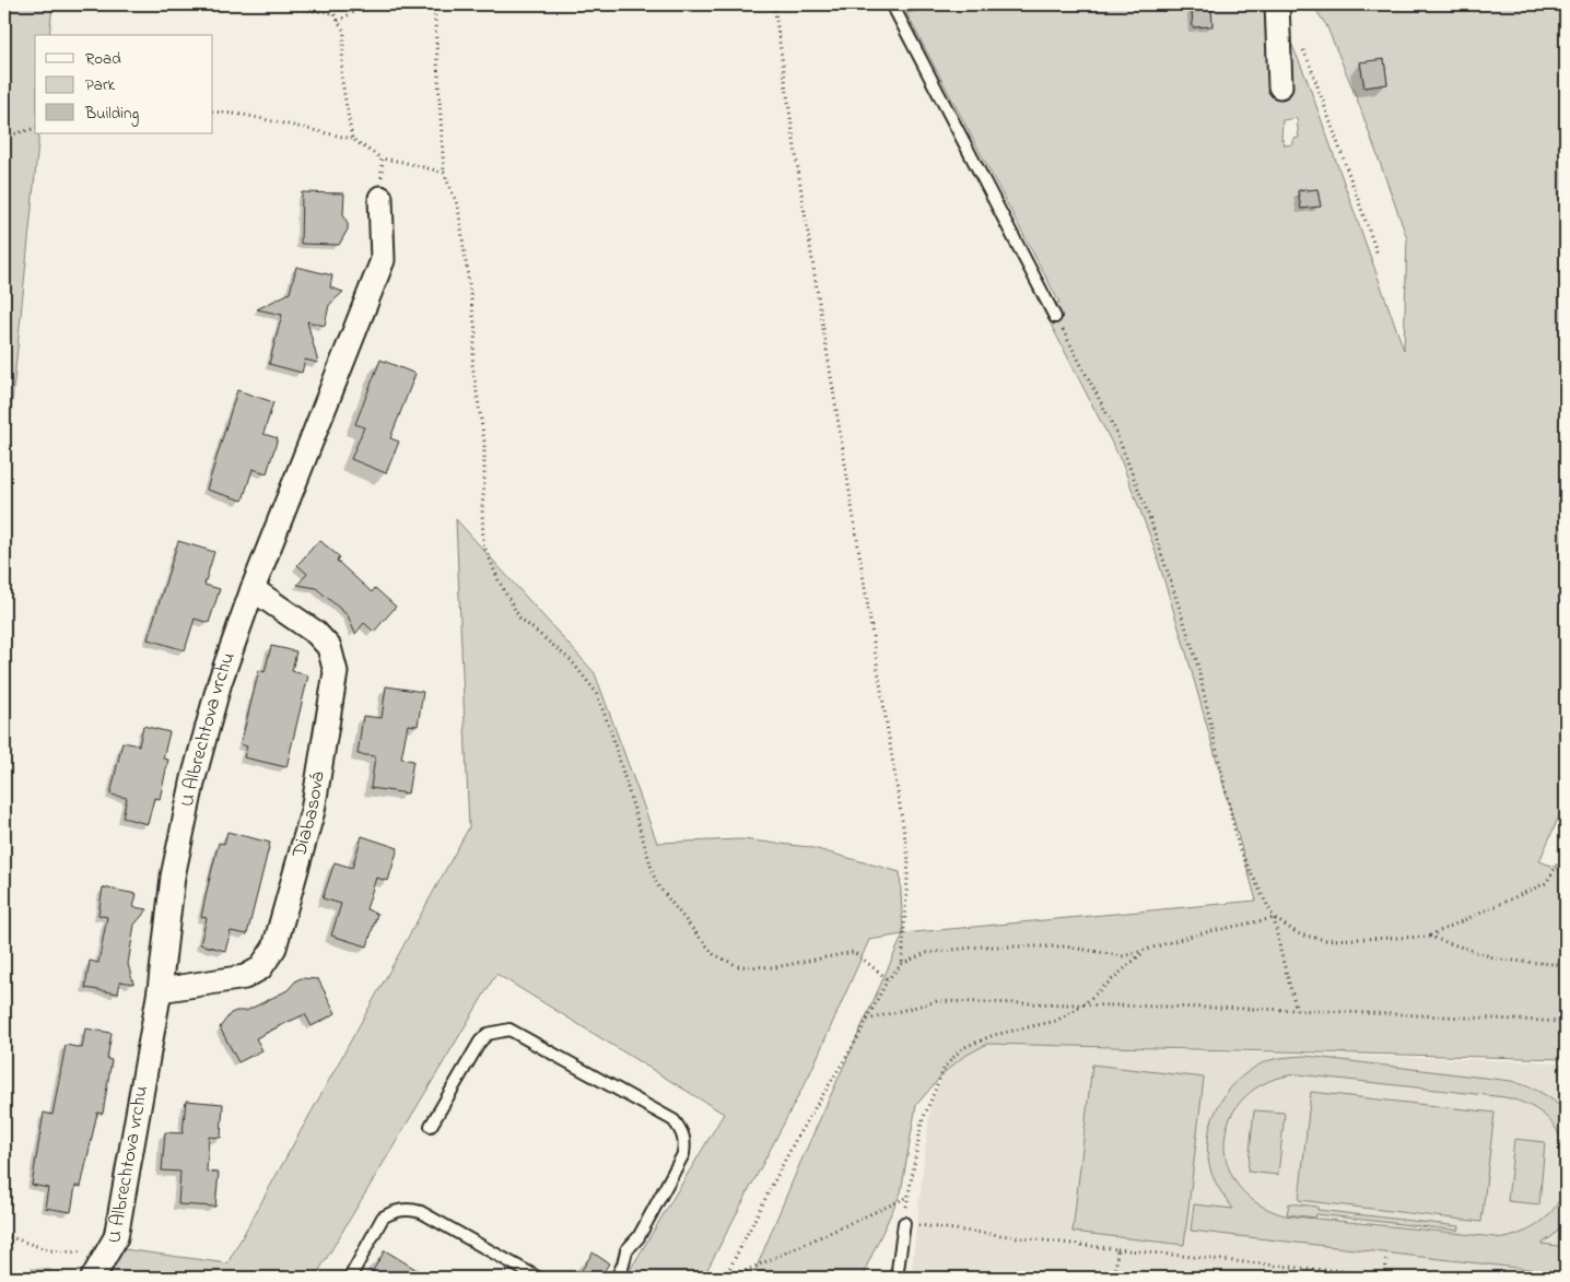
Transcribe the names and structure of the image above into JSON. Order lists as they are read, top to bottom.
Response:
{
  "streets": {
    "street": ["U Albrechtova vrchu", "Diabasová"]
  },
  "crossings": [
    ["U Albrechtova vrchu", "Diabasová"]
  ],
  "legend": ["Road", "Park", "Building"]
}
